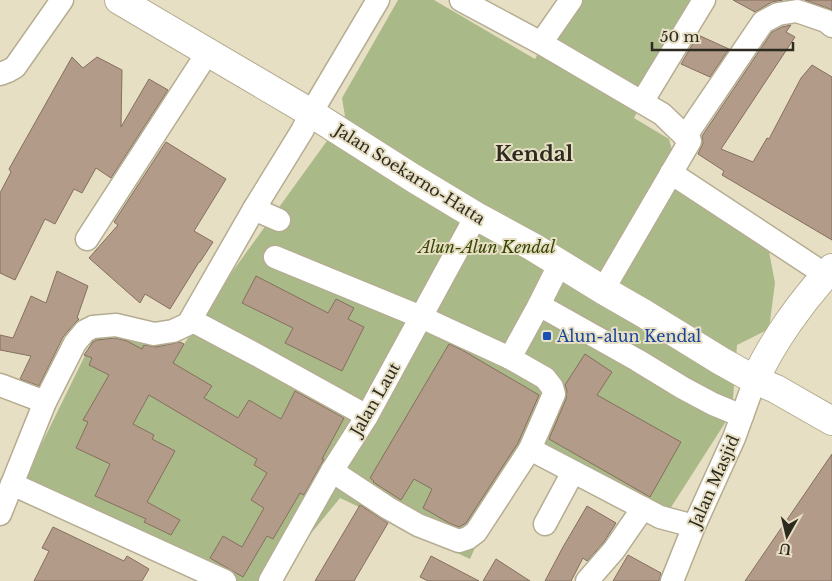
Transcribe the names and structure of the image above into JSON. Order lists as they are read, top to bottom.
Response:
{
  "streets": {
    "main road": ["Jalan Soekarno-Hatta"],
    "street": ["Jalan Laut", "Jalan Masjid"]
  },
  "crossings": [
    ["Jalan Soekarno-Hatta", "Jalan Laut"],
    ["Jalan Soekarno-Hatta", "Jalan Masjid"]
  ],
  "districts": ["Kendal"],
  "parks": ["Alun-Alun Kendal"],
  "places": {
    "transit": ["Alun-alun Kendal"]
  },
  "scale_bar": "50 m",
  "north": "bottom"
}
